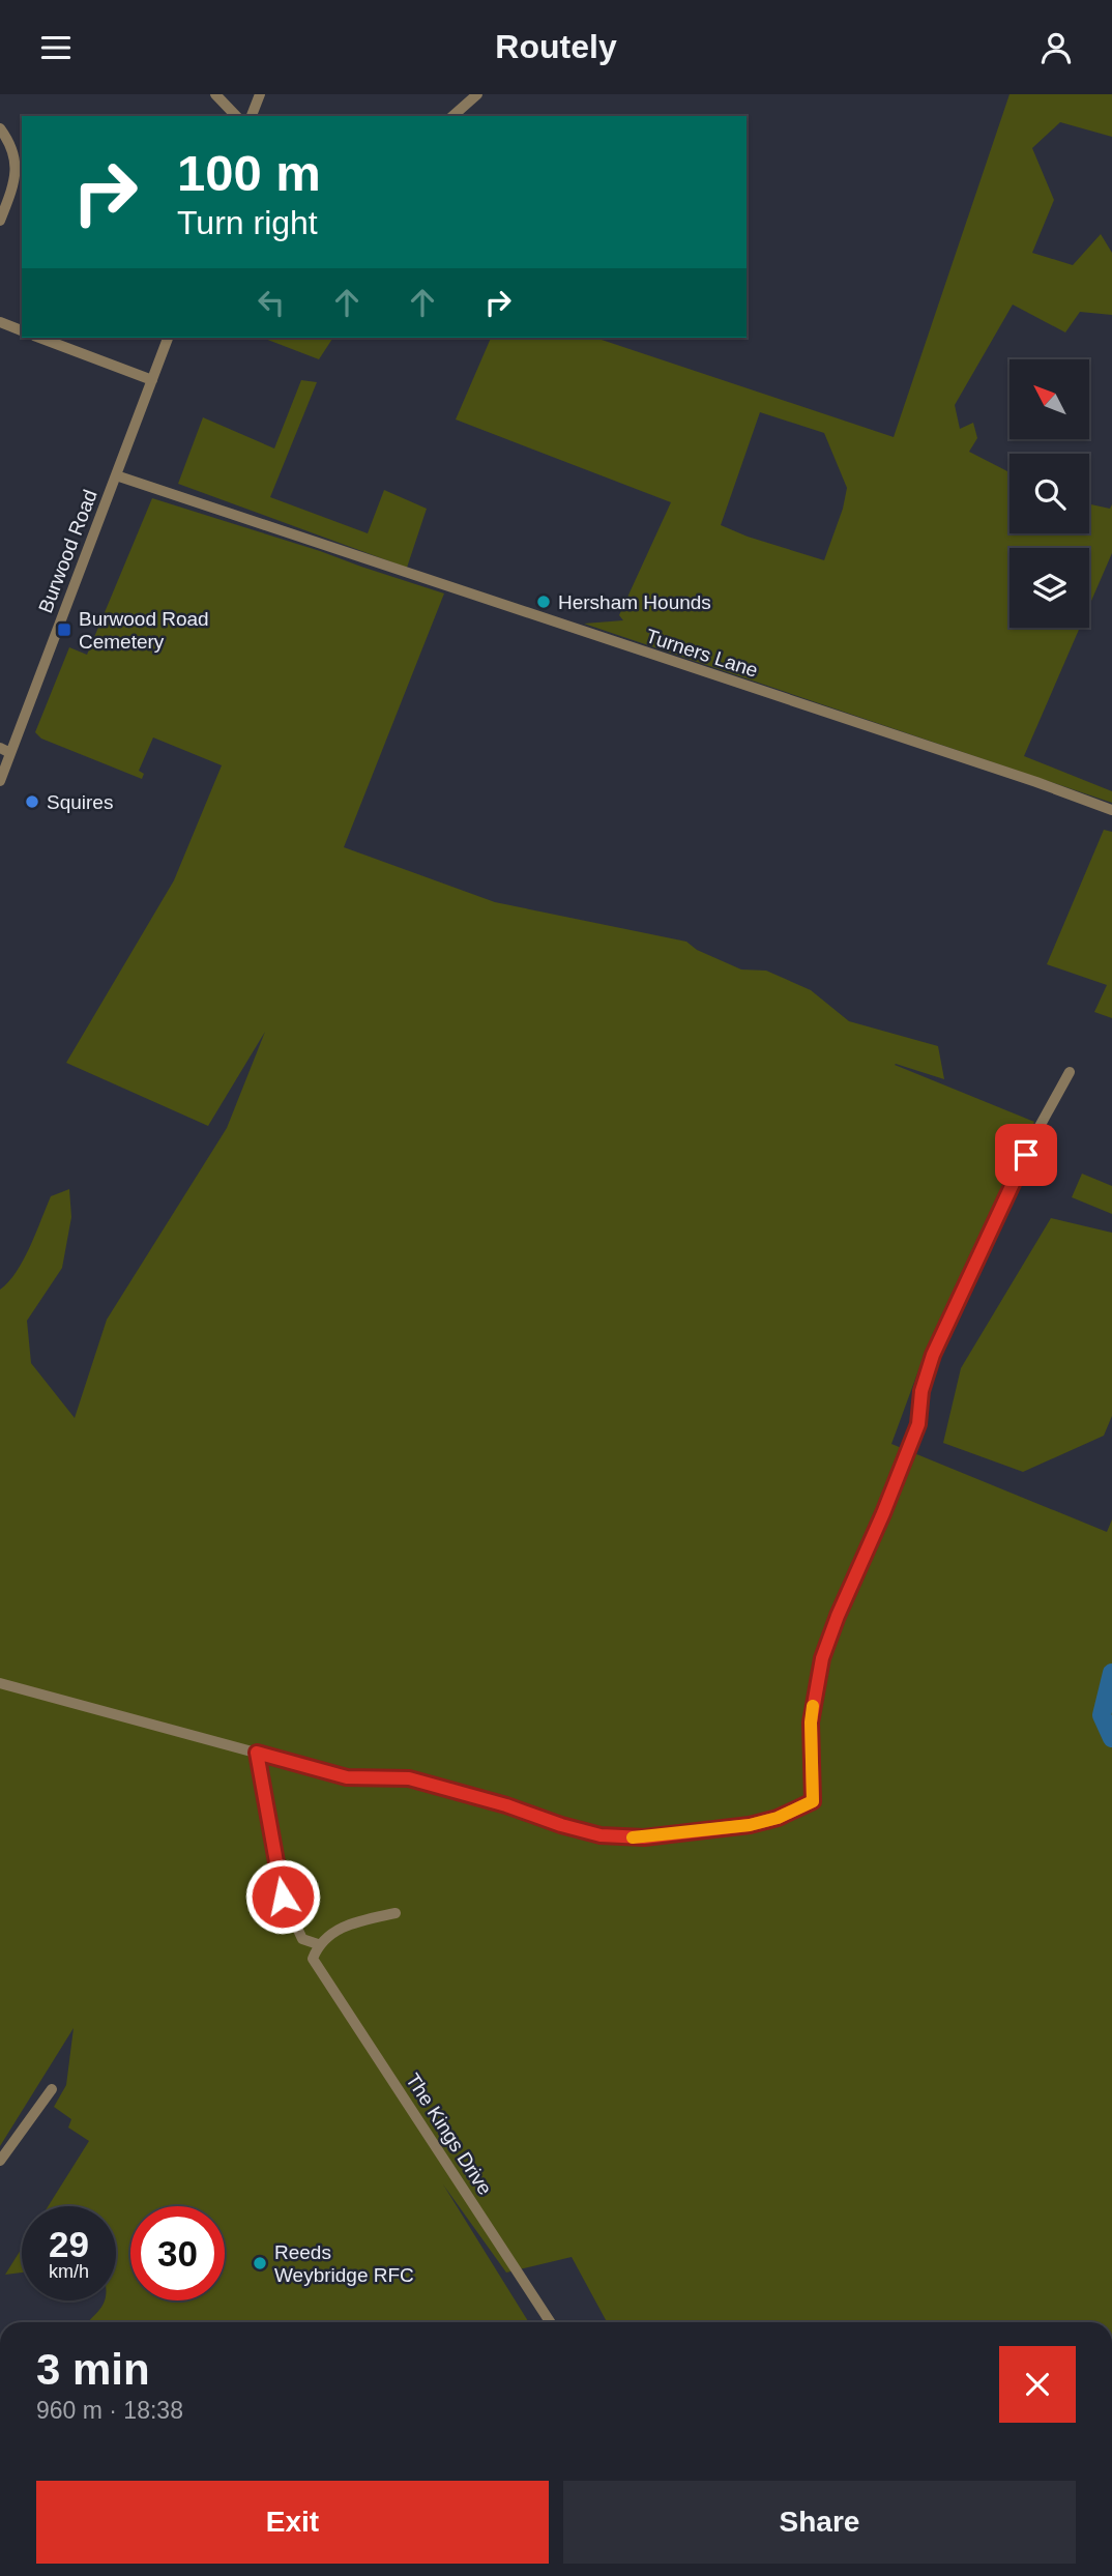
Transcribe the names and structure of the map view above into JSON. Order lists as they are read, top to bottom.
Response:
{
  "streets": {
    "street": ["Burwood Road", "Turners Lane", "The Kings Drive"]
  },
  "crossings": [
    ["Burwood Road", "Turners Lane"]
  ],
  "places": {
    "other": ["Hersham Hounds", "Squires", "Reeds Weybridge RFC"],
    "transit": ["Burwood Road Cemetery"]
  },
  "north": "top left",
  "page": {
    "header": "Routely",
    "turn": ["100 m", "Turn right"],
    "speed": "29 km/h",
    "limit": "30",
    "heading": ["3 min", "960 m · 18:38"],
    "buttons": ["Exit", "Share"]
  }
}
